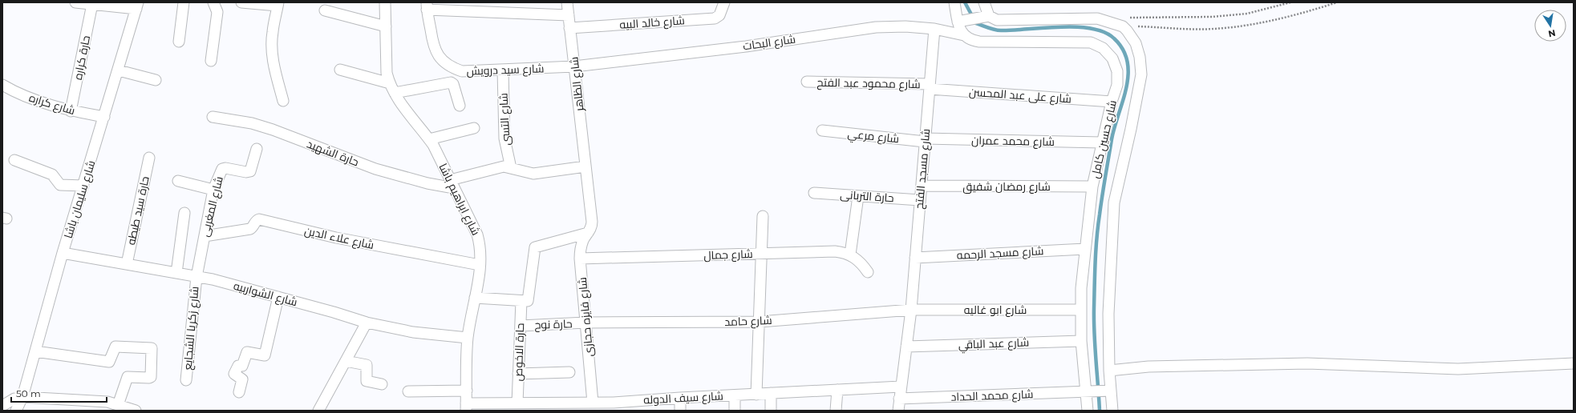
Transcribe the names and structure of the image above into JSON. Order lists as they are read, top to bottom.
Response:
{
  "streets": {
    "street": [
      "شارع خالد البيه",
      "شارع البحات",
      "حارة كراره",
      "شارع سيد درويش",
      "شارع محمود عبد الفتح",
      "شارع الظاهر",
      "شارع على عبد المحسن",
      "شارع كراره",
      "شارع التسى",
      "شارع مرعي",
      "شارع حسين كامل",
      "شارع محمد عمران",
      "حارة الشهيد",
      "شارع مسجد الفتح",
      "شارع رمضان شفيق",
      "حارة التربانى",
      "شارع سليمان باشا",
      "شارع ابراهيم باشا",
      "شارع المغربى",
      "حارة سيد طيطه",
      "شارع علاء الدين",
      "شارع مسجد الرحمه",
      "شارع جمال",
      "شارع الشواربيه",
      "شارع ابو غاليه",
      "شارع فايزه حجازى",
      "شارع حامد",
      "حارة نوح",
      "شارع زكريا الشجايع",
      "شارع عبد الباقي",
      "حارة الاخوص",
      "شارع محمد الحداد",
      "شارع سيف الدوله"
    ]
  },
  "crossings": [
    ["شارع خالد البيه", "شارع الظاهر"],
    ["شارع البحات", "شارع سيد درويش"],
    ["شارع البحات", "شارع الظاهر"],
    ["شارع البحات", "شارع حسين كامل"],
    ["شارع البحات", "شارع مسجد الفتح"],
    ["حارة كراره", "شارع كراره"],
    ["شارع سيد درويش", "شارع الظاهر"],
    ["شارع سيد درويش", "شارع التسى"],
    ["شارع محمود عبد الفتح", "شارع على عبد المحسن"],
    ["شارع محمود عبد الفتح", "شارع مسجد الفتح"],
    ["شارع الظاهر", "شارع فايزه حجازى"],
    ["شارع على عبد المحسن", "شارع حسين كامل"],
    ["شارع على عبد المحسن", "شارع مسجد الفتح"],
    ["شارع كراره", "شارع سليمان باشا"],
    ["شارع مرعي", "شارع محمد عمران"],
    ["شارع مرعي", "شارع مسجد الفتح"],
    ["شارع حسين كامل", "شارع محمد عمران"],
    ["شارع حسين كامل", "شارع رمضان شفيق"],
    ["شارع حسين كامل", "شارع مسجد الرحمه"],
    ["شارع حسين كامل", "شارع ابو غاليه"],
    ["شارع حسين كامل", "شارع عبد الباقي"],
    ["شارع حسين كامل", "شارع محمد الحداد"],
    ["شارع محمد عمران", "شارع مسجد الفتح"],
    ["حارة الشهيد", "شارع ابراهيم باشا"],
    ["شارع مسجد الفتح", "شارع رمضان شفيق"],
    ["شارع مسجد الفتح", "حارة التربانى"],
    ["شارع مسجد الفتح", "شارع مسجد الرحمه"],
    ["شارع مسجد الفتح", "شارع ابو غاليه"],
    ["شارع مسجد الفتح", "شارع حامد"],
    ["شارع مسجد الفتح", "شارع عبد الباقي"],
    ["شارع مسجد الفتح", "شارع محمد الحداد"],
    ["شارع مسجد الفتح", "شارع سيف الدوله"],
    ["شارع سليمان باشا", "شارع الشواربيه"],
    ["شارع ابراهيم باشا", "شارع علاء الدين"],
    ["شارع ابراهيم باشا", "شارع الشواربيه"],
    ["شارع ابراهيم باشا", "شارع سيف الدوله"],
    ["شارع المغربى", "شارع علاء الدين"],
    ["شارع المغربى", "شارع الشواربيه"],
    ["شارع المغربى", "شارع زكريا الشجايع"],
    ["حارة سيد طيطه", "شارع الشواربيه"],
    ["شارع جمال", "شارع فايزه حجازى"],
    ["شارع الشواربيه", "شارع زكريا الشجايع"],
    ["شارع ابو غاليه", "شارع حامد"],
    ["شارع فايزه حجازى", "شارع حامد"],
    ["شارع فايزه حجازى", "حارة نوح"],
    ["شارع فايزه حجازى", "شارع سيف الدوله"],
    ["شارع حامد", "حارة نوح"],
    ["حارة نوح", "حارة الاخوص"],
    ["حارة الاخوص", "شارع سيف الدوله"]
  ],
  "scale_bar": "50 m",
  "north": "bottom"
}
